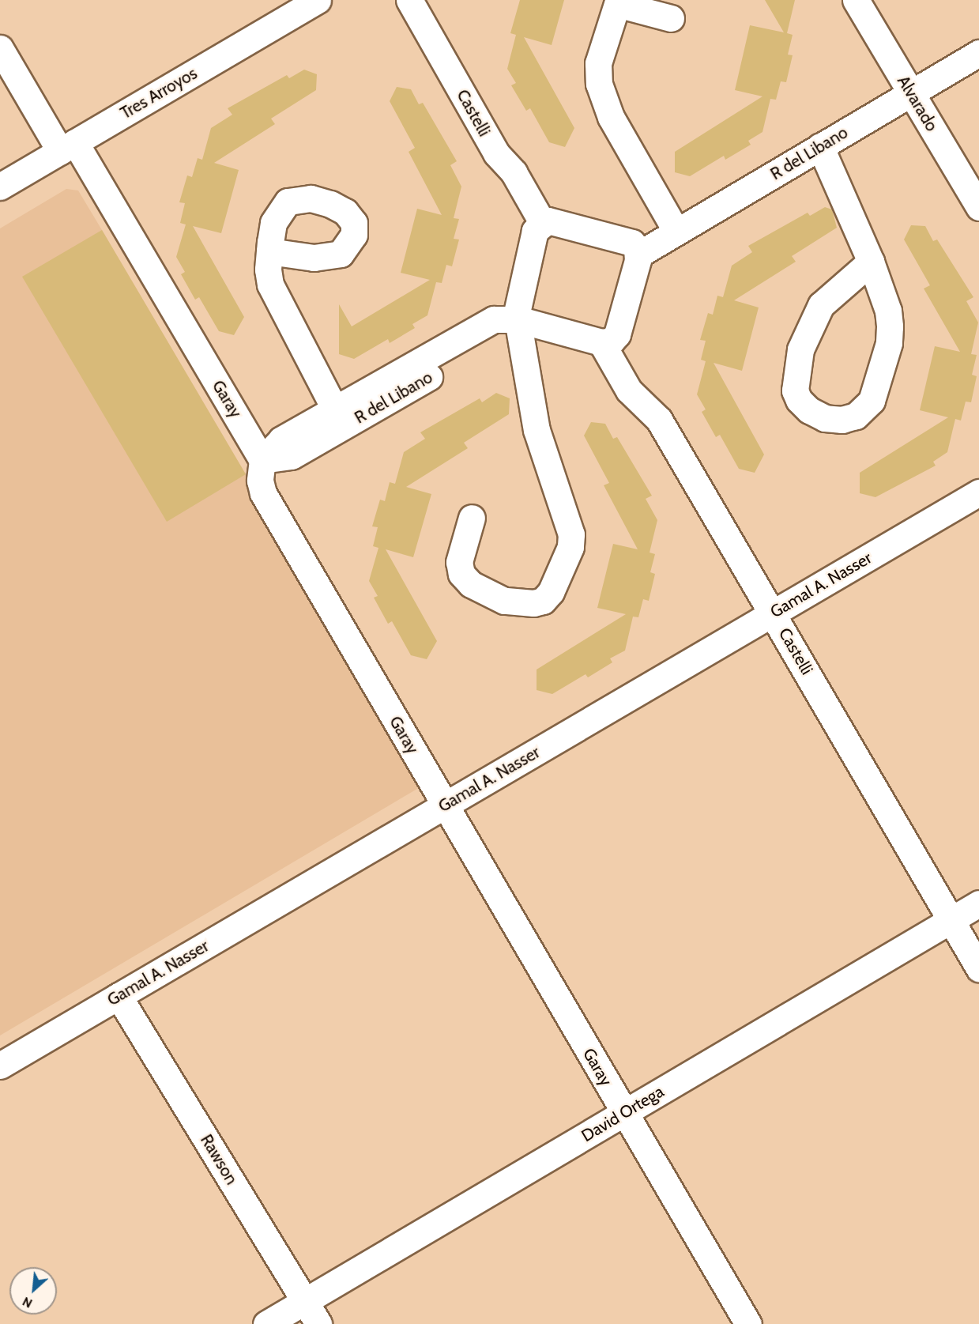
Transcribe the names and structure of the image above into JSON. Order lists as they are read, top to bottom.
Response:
{
  "streets": {
    "street": [
      "Tres Arroyos",
      "Alvarado",
      "Castelli",
      "R del Libano",
      "Garay",
      "Gamal A. Nasser",
      "David Ortega",
      "Rawson"
    ]
  },
  "crossings": [
    ["Tres Arroyos", "Garay"],
    ["Alvarado", "R del Libano"],
    ["Castelli", "R del Libano"],
    ["Castelli", "Gamal A. Nasser"],
    ["Castelli", "David Ortega"],
    ["R del Libano", "Garay"],
    ["Garay", "Gamal A. Nasser"],
    ["Garay", "David Ortega"],
    ["Gamal A. Nasser", "Rawson"],
    ["David Ortega", "Rawson"]
  ],
  "north": "bottom left"
}
